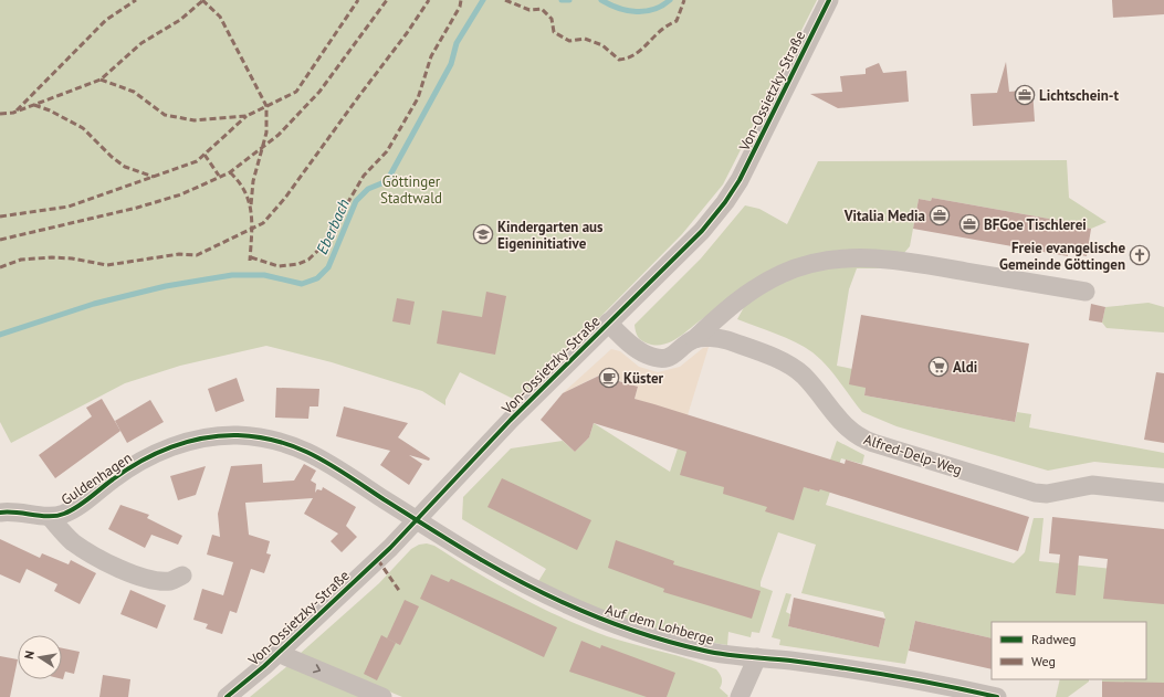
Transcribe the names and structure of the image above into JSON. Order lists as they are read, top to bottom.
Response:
{
  "streets": {
    "street": [
      "Von-Ossietzky-Straße",
      "Alfred-Delp-Weg",
      "Guldenhagen",
      "Auf dem Lohberge"
    ]
  },
  "crossings": [
    ["Von-Ossietzky-Straße", "Guldenhagen"],
    ["Von-Ossietzky-Straße", "Auf dem Lohberge"],
    ["Guldenhagen", "Auf dem Lohberge"]
  ],
  "water": ["Eberbach"],
  "parks": ["Göttinger Stadtwald"],
  "places": {
    "office": ["Lichtschein-t", "Vitalia Media", "BFGoe Tischlerei"],
    "school or university": ["Kindergarten aus Eigeninitiative"],
    "church": ["Freie evangelische Gemeinde Göttingen"],
    "supermarket": ["Aldi"],
    "cafe": ["Küster"]
  },
  "legend": ["Radweg", "Weg"],
  "north": "left"
}
